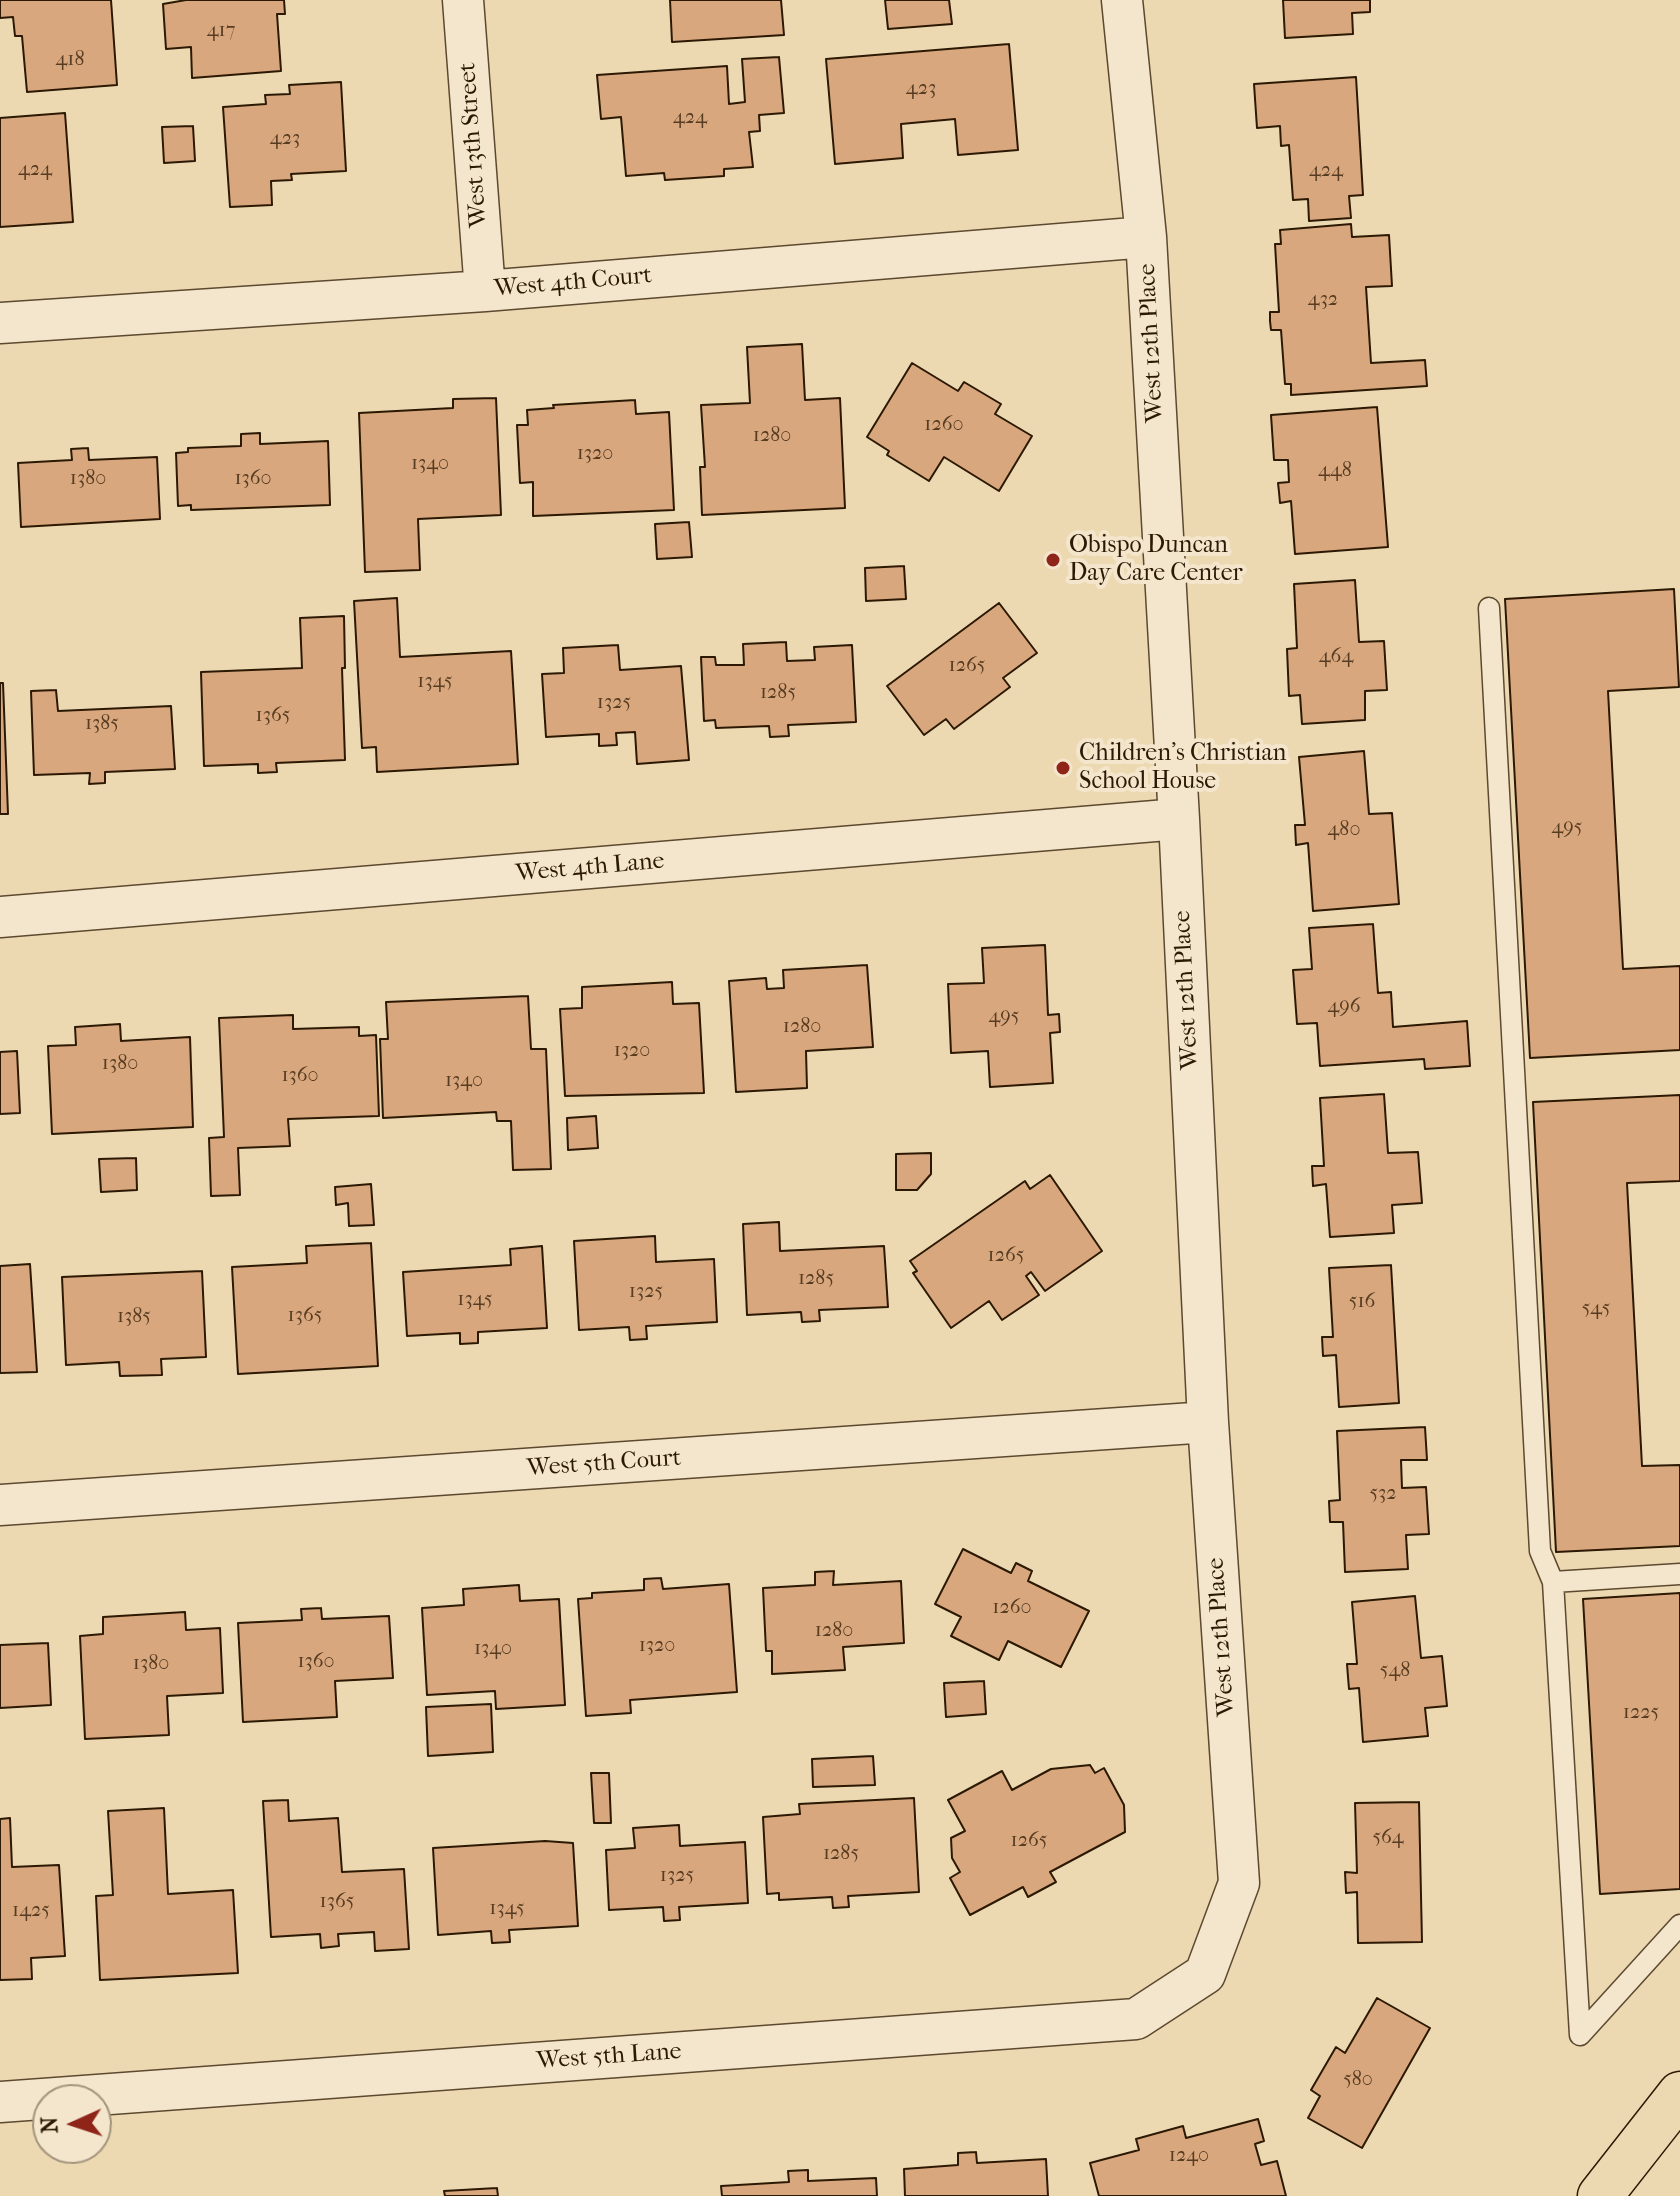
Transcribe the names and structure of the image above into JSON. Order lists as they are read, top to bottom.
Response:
{
  "streets": {
    "street": [
      "West 13th Street",
      "West 4th Court",
      "West 12th Place",
      "West 4th Lane",
      "West 5th Court",
      "West 5th Lane"
    ]
  },
  "crossings": [
    ["West 13th Street", "West 4th Court"],
    ["West 4th Court", "West 12th Place"],
    ["West 12th Place", "West 4th Lane"],
    ["West 12th Place", "West 5th Court"],
    ["West 12th Place", "West 5th Lane"]
  ],
  "places": ["Obispo Duncan Day Care Center", "Children's Christian School House"],
  "house_numbers": [
    "417",
    "418",
    "423",
    "424",
    "423",
    "424",
    "424",
    "432",
    "1260",
    "1280",
    "1320",
    "1340",
    "448",
    "1380",
    "1360",
    "464",
    "1265",
    "1345",
    "1285",
    "1325",
    "1365",
    "1385",
    "495",
    "480",
    "496",
    "495",
    "1280",
    "1320",
    "1380",
    "1360",
    "1340",
    "1265",
    "1285",
    "1325",
    "1345",
    "516",
    "545",
    "1365",
    "1385",
    "532",
    "1260",
    "1280",
    "1320",
    "1340",
    "1360",
    "1380",
    "548",
    "1225",
    "564",
    "1265",
    "1285",
    "1325",
    "1365",
    "1345",
    "1425",
    "580",
    "1240"
  ],
  "north": "left"
}
